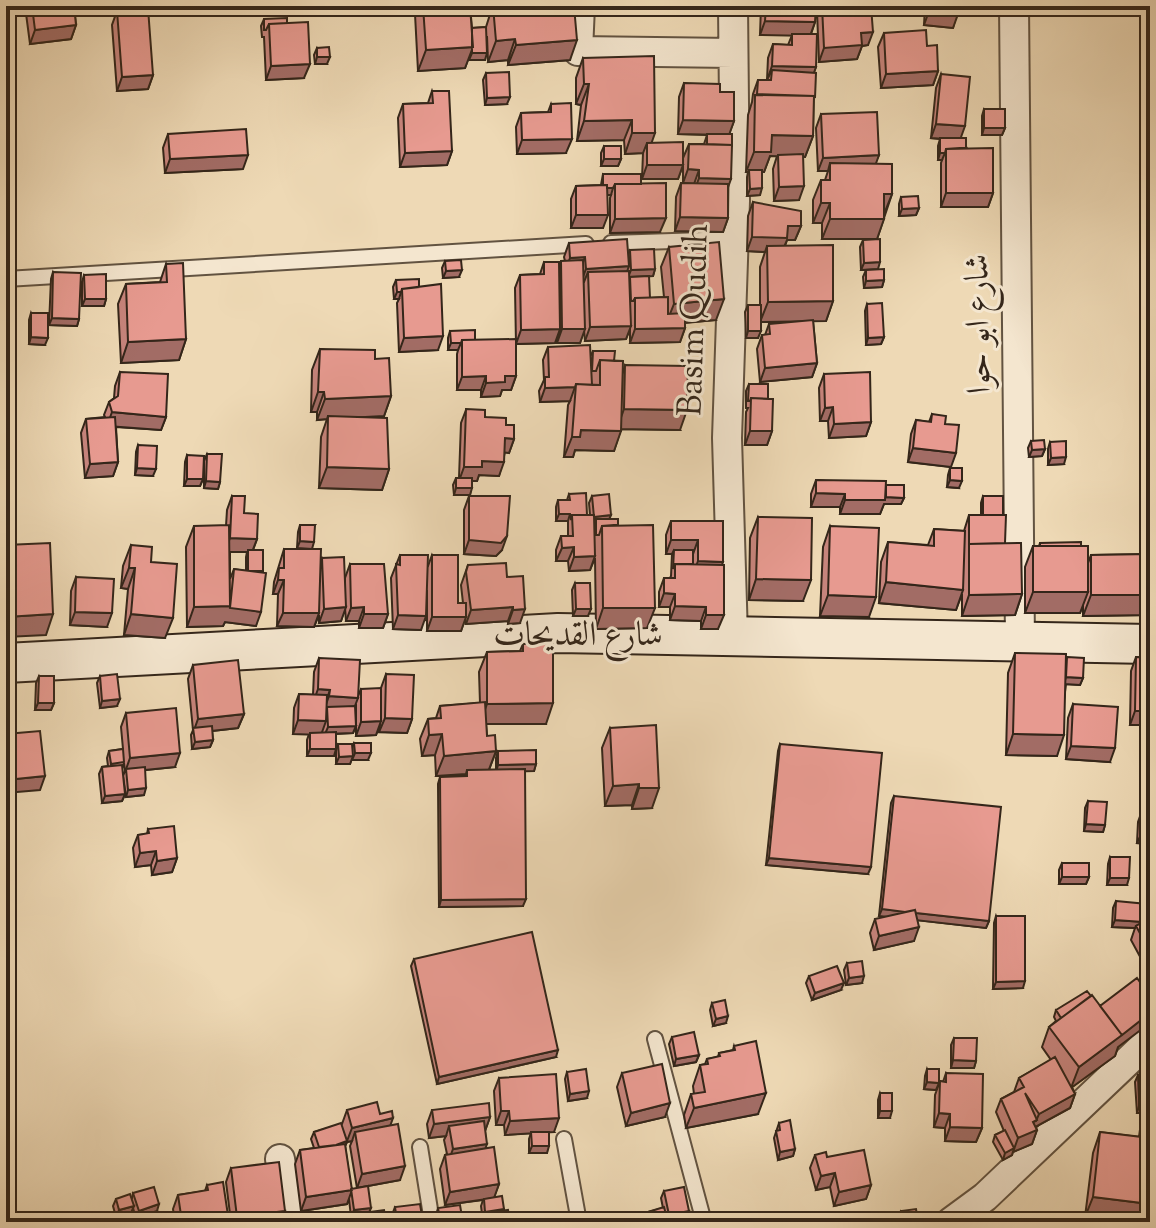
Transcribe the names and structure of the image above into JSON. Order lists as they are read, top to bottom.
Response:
{
  "streets": {
    "street": ["Basim Qudih", "شارع ابو حوا", "شارع القديحات"]
  },
  "crossings": [
    ["Basim Qudih", "شارع القديحات"],
    ["شارع ابو حوا", "شارع القديحات"]
  ]
}
